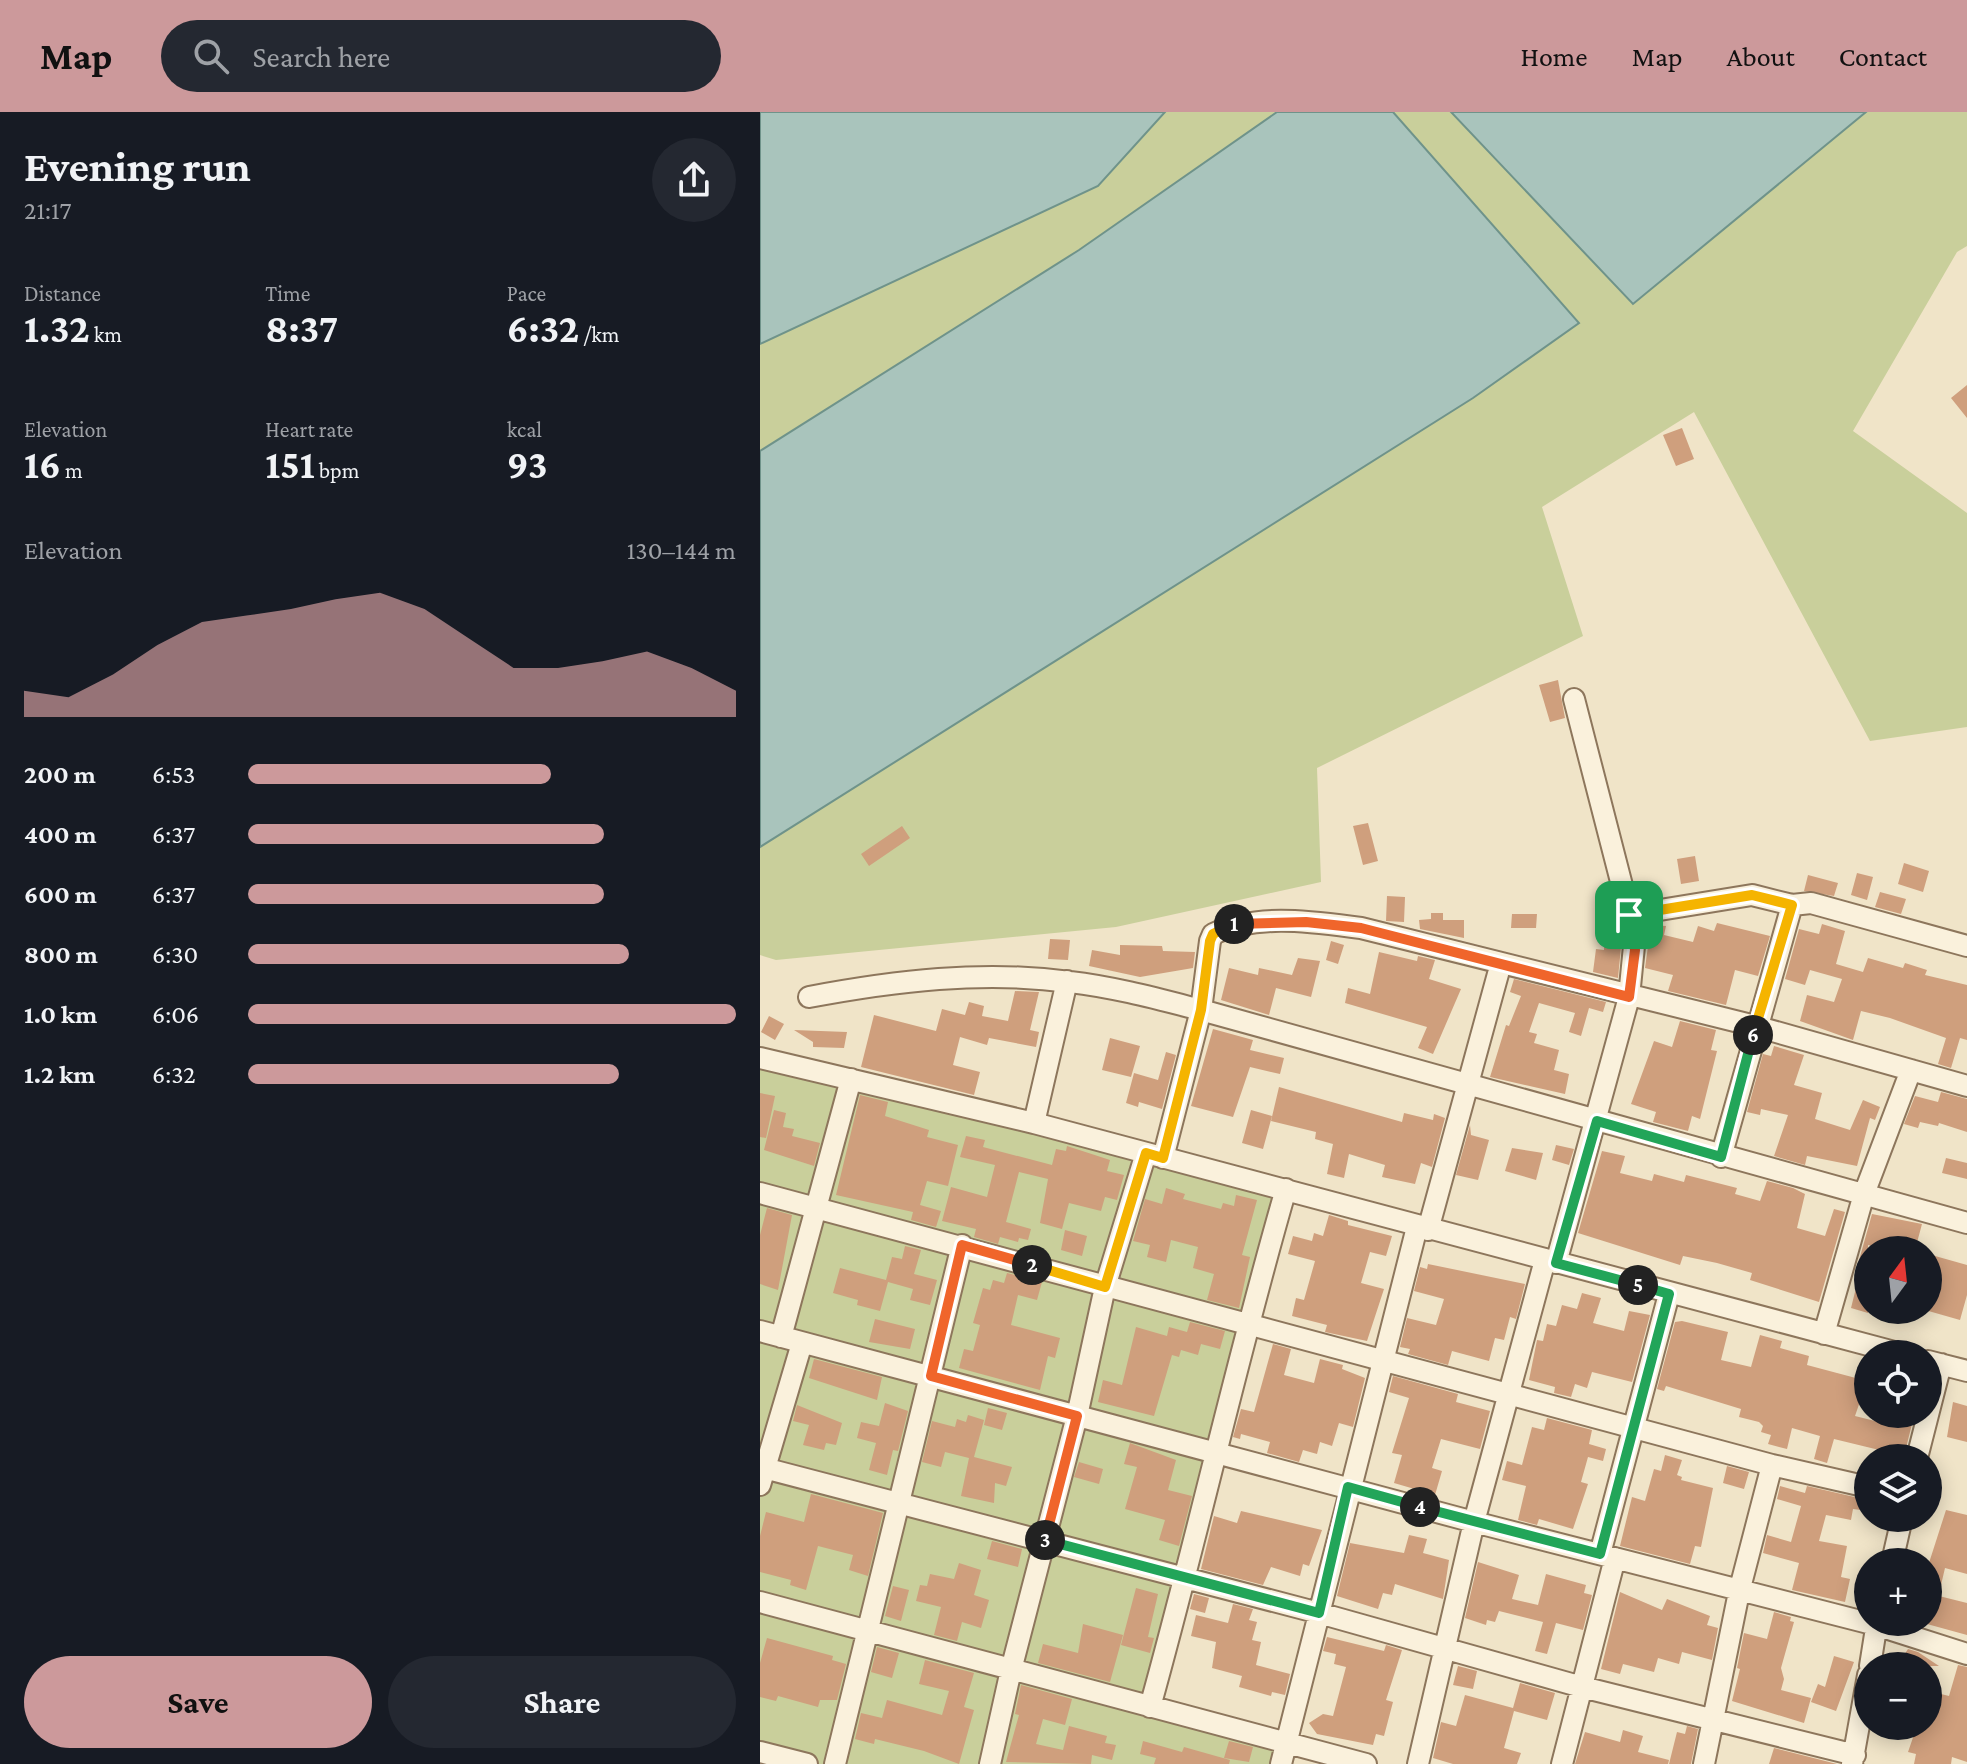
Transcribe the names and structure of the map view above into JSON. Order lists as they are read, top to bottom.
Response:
{
  "north": "top",
  "page": {
    "header": "Map",
    "search": "Search here",
    "nav": [
      "Home",
      "Map",
      "About",
      "Contact"
    ],
    "heading": ["Evening run", "21:17"],
    "stats": [
      ["Distance", "1.32 km"],
      ["Time", "8:37"],
      ["Pace", "6:32 /km"],
      ["Elevation", "16 m"],
      ["Heart rate", "151 bpm"],
      ["kcal", "93"]
    ],
    "chart": ["Elevation", "130–144 m"],
    "list": [
      {
        "name": "200 m",
        "note": "6:53"
      },
      {
        "name": "400 m",
        "note": "6:37"
      },
      {
        "name": "600 m",
        "note": "6:37"
      },
      {
        "name": "800 m",
        "note": "6:30"
      },
      {
        "name": "1.0 km",
        "note": "6:06"
      },
      {
        "name": "1.2 km",
        "note": "6:32"
      }
    ],
    "pins": [
      "1",
      "6",
      "2",
      "5",
      "4",
      "3"
    ],
    "map_buttons": ["+", "−"],
    "buttons": ["Save", "Share"]
  }
}
